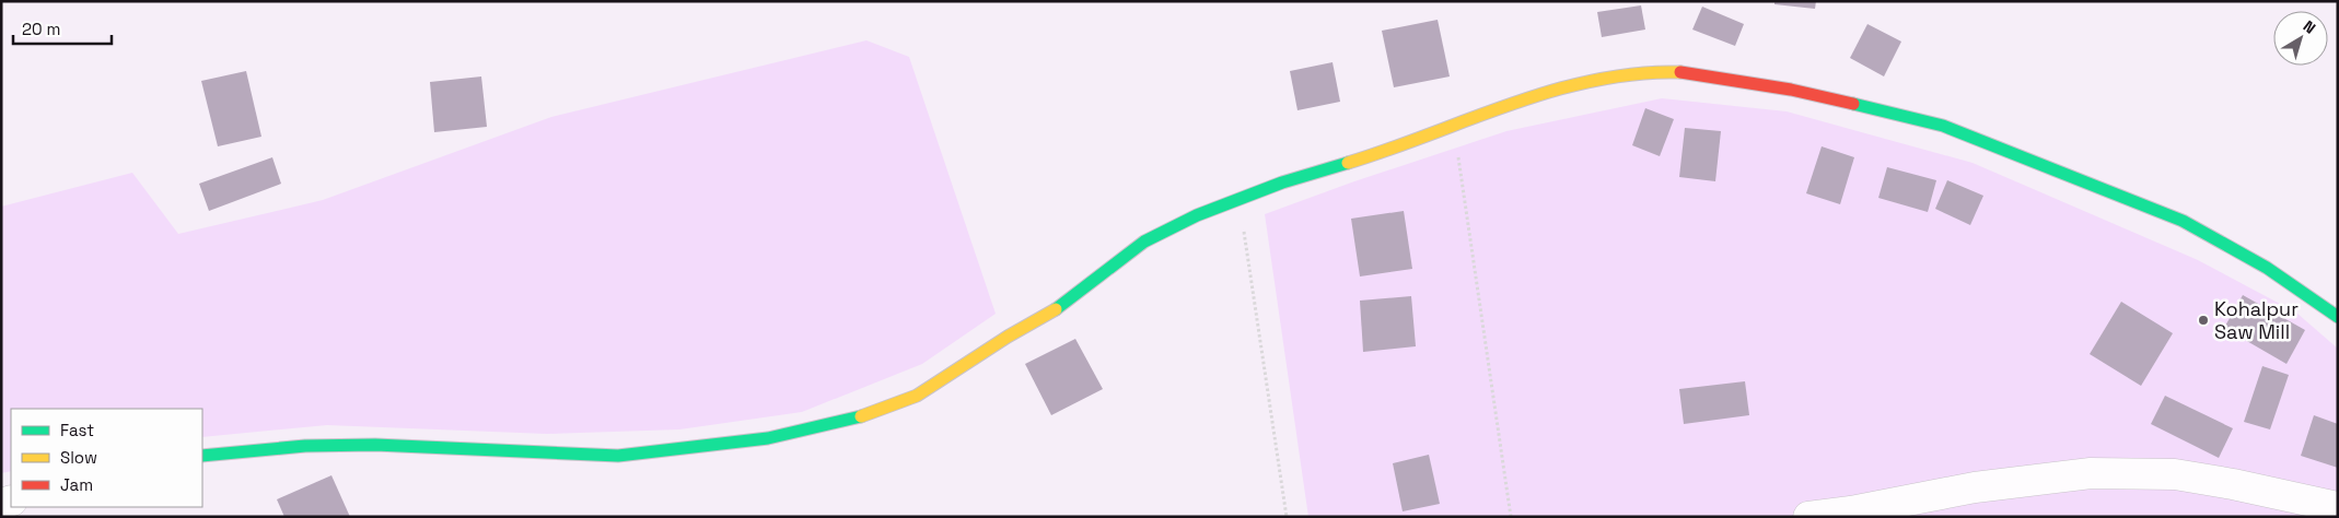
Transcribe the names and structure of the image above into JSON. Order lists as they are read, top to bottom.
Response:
{
  "places": ["Kohalpur Saw Mill"],
  "legend": ["Fast", "Slow", "Jam"],
  "scale_bar": "20 m",
  "north": "top right"
}
